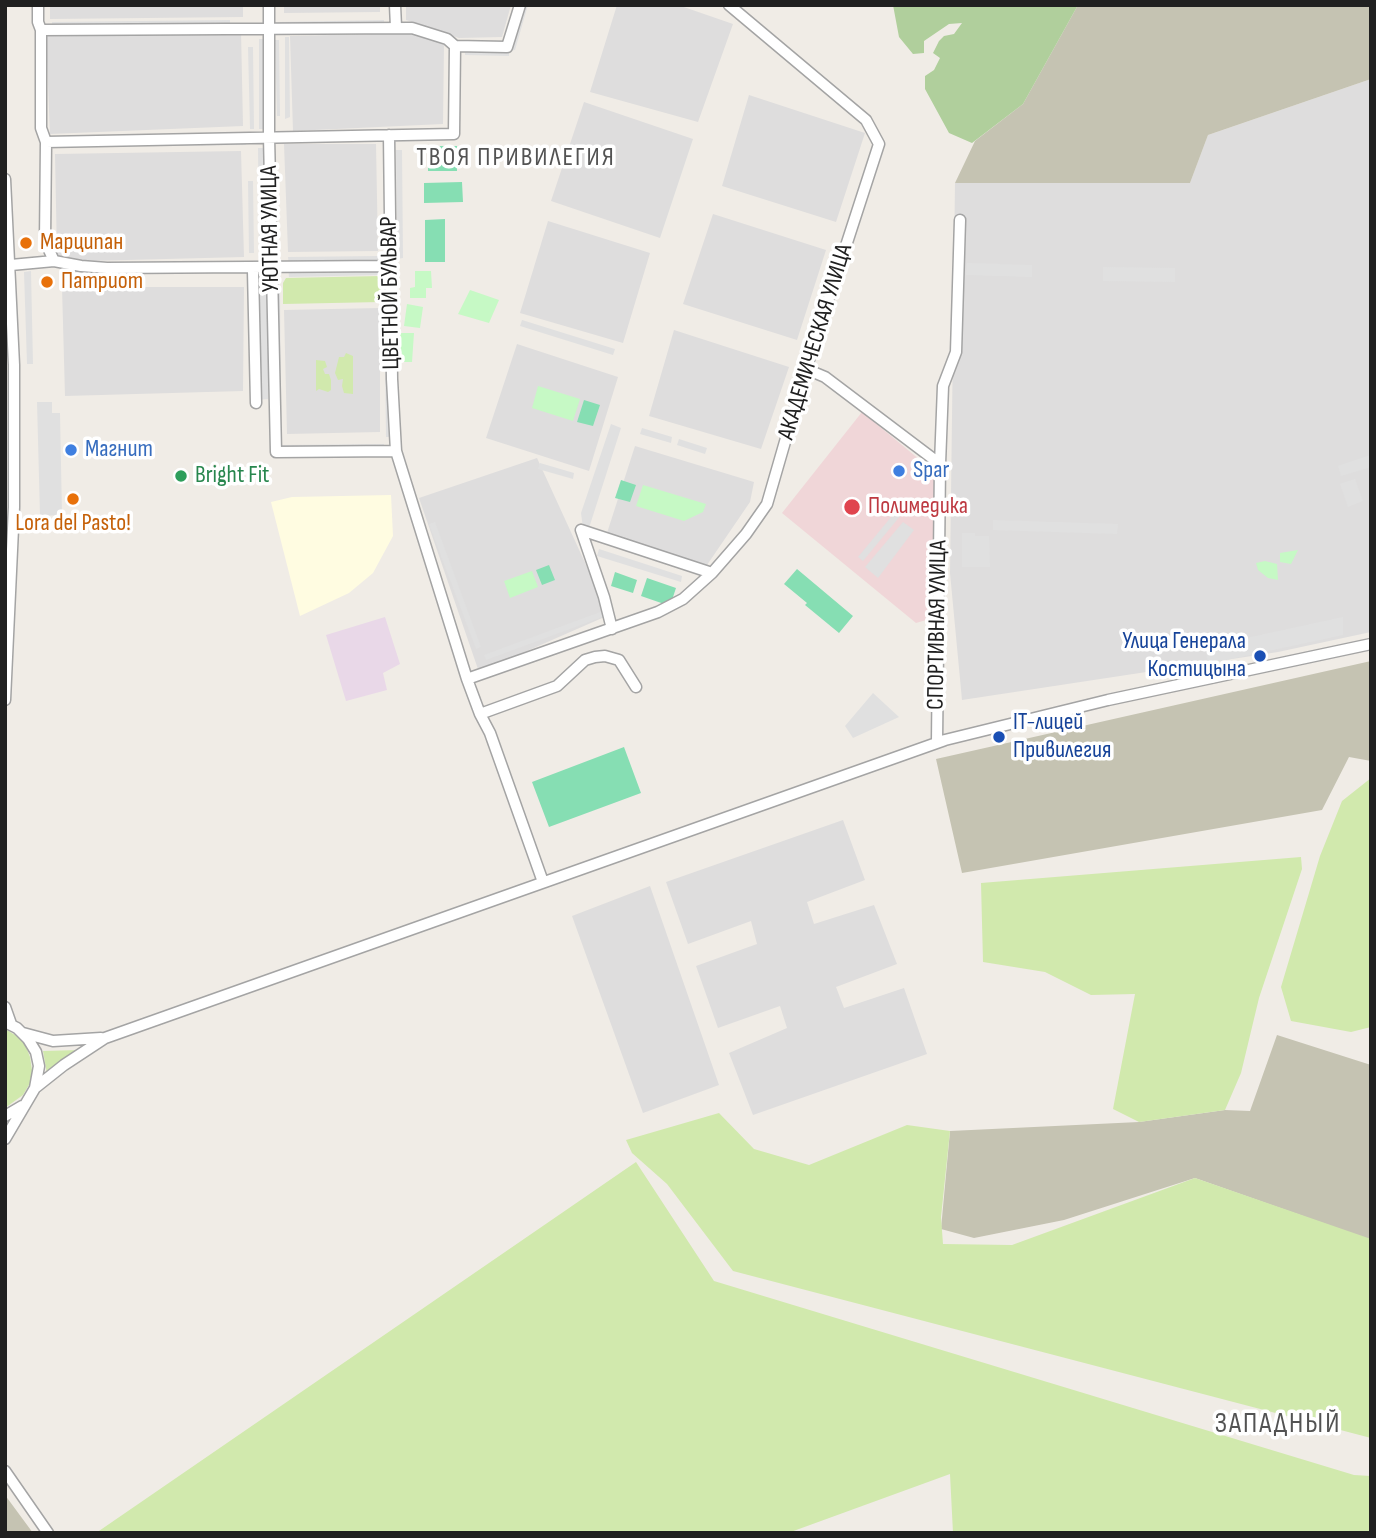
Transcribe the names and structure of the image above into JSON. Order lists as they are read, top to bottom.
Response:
{
  "streets": {
    "street": [
      "УЮТНАЯ УЛИЦА",
      "ЦВЕТНОЙ БУЛЬВАР",
      "АКАДЕМИЧЕСКАЯ УЛИЦА",
      "СПОРТИВНАЯ УЛИЦА"
    ]
  },
  "crossings": [
    ["УЮТНАЯ УЛИЦА", "ЦВЕТНОЙ БУЛЬВАР"],
    ["ЦВЕТНОЙ БУЛЬВАР", "АКАДЕМИЧЕСКАЯ УЛИЦА"]
  ],
  "districts": ["ТВОЯ ПРИВИЛЕГИЯ", "ЗАПАДНЫЙ"],
  "places": [
    "Марципан",
    "Патриот",
    "Магнит",
    "Spar",
    "Bright Fit",
    "Lora del Pasto!",
    "Полимедика",
    "Улица Генерала Костицына",
    "IT-лицей Привилегия"
  ]
}
